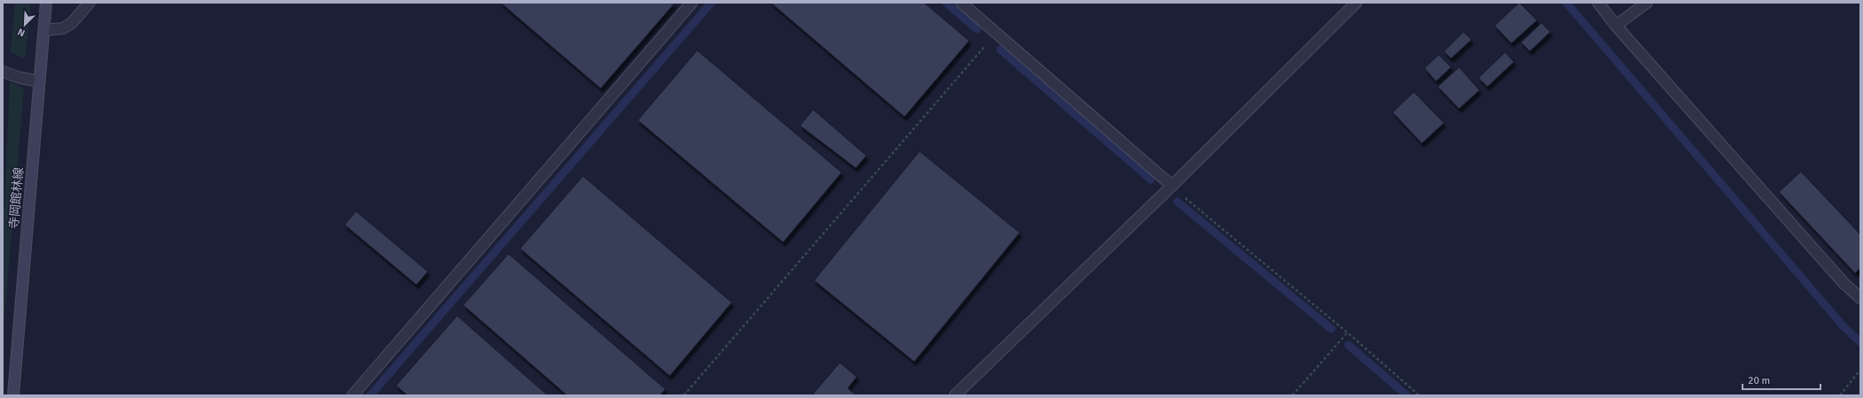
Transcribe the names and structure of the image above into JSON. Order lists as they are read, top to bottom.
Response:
{
  "streets": {
    "main road": ["寺岡館林線"]
  },
  "scale_bar": "20 m",
  "north": "bottom left"
}
